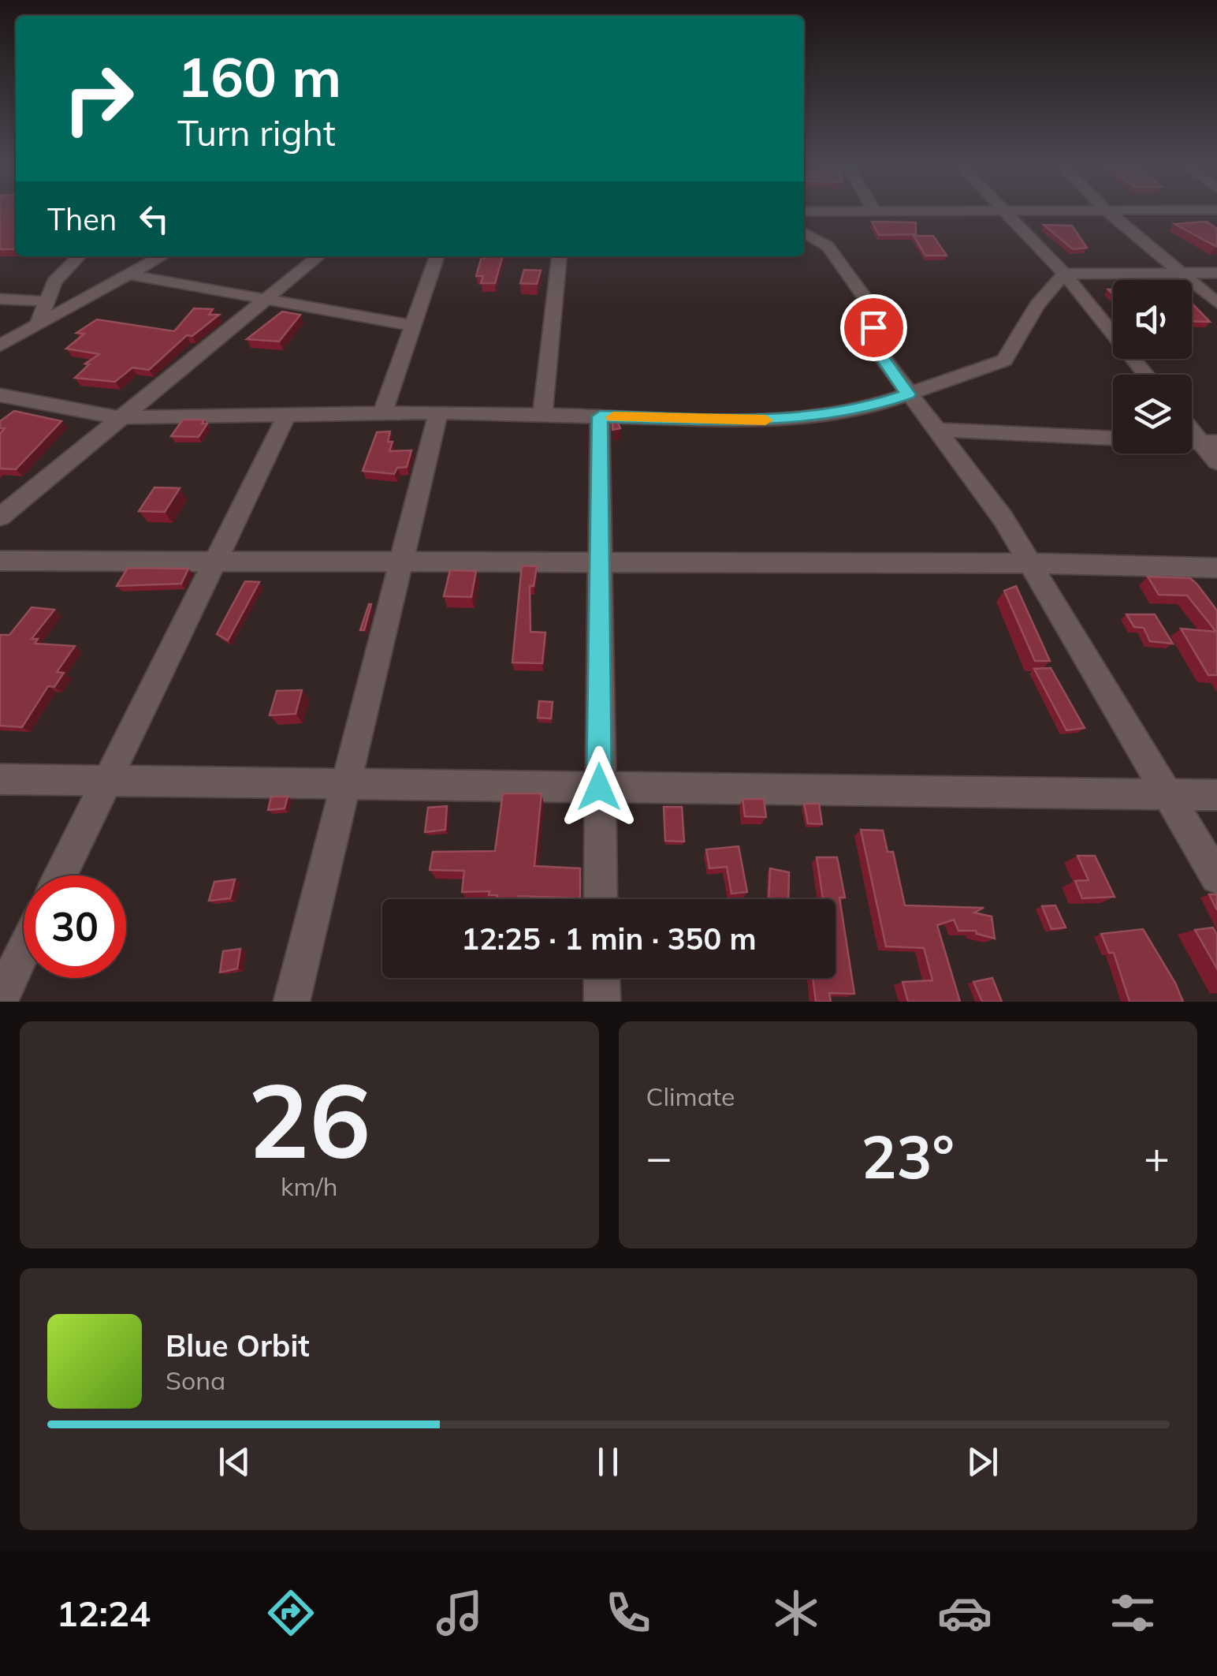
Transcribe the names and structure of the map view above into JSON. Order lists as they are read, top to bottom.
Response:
{
  "page": {
    "turn": ["160 m", "Turn right"],
    "then": "Then",
    "limit": "30",
    "trip": "12:25 · 1 min · 350 m",
    "tile": [
      ["26", "km/h"],
      "Climate"
    ],
    "heat": ["−", "23°", "+"],
    "song": ["Blue Orbit", "Sona"],
    "tabs": "12:24"
  }
}
